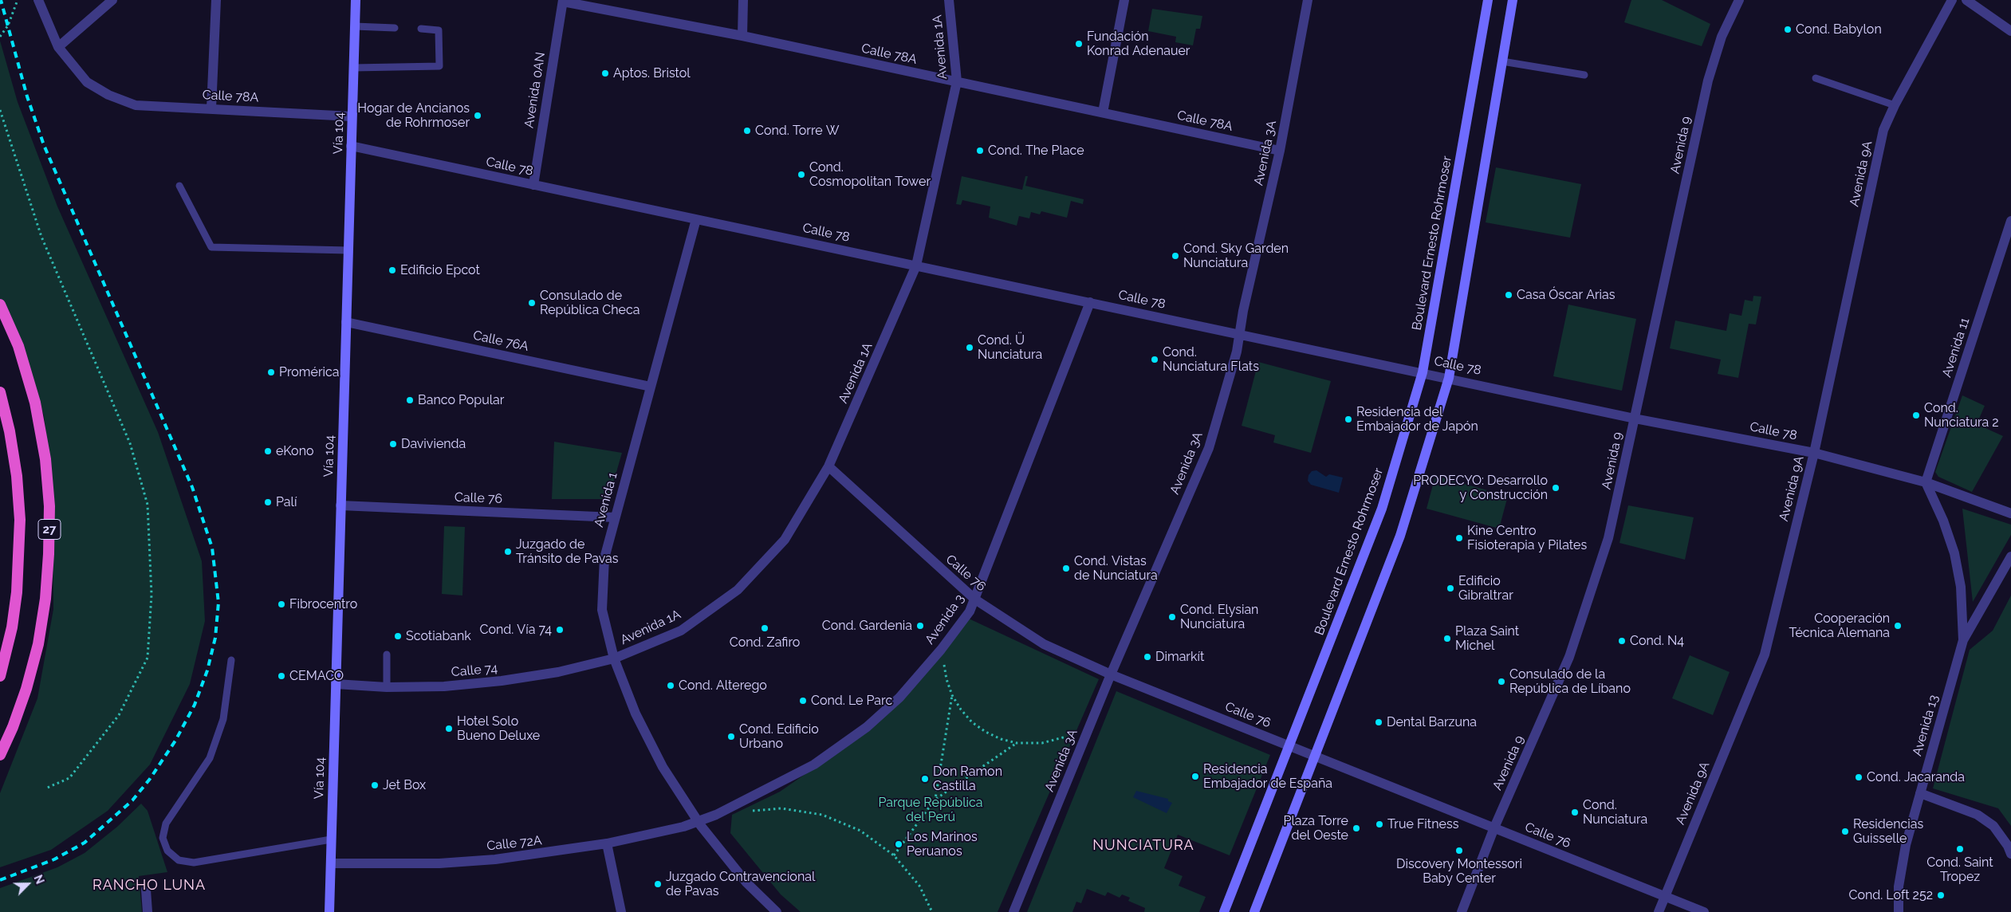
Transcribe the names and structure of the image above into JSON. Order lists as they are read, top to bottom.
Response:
{
  "streets": {
    "highway": ["27"],
    "main road": ["Vía 104", "Boulevard Ernesto Rohrmoser"],
    "street": [
      "Avenida 1A",
      "Calle 78A",
      "Avenida 0AN",
      "Avenida 9",
      "Avenida 3A",
      "Calle 78",
      "Avenida 9A",
      "Calle 76A",
      "Avenida 11",
      "Calle 76",
      "Avenida 1",
      "Avenida 3",
      "Calle 74",
      "Avenida 13",
      "Calle 72A"
    ]
  },
  "crossings": [
    ["Avenida 1A", "Calle 78A"],
    ["Avenida 1A", "Calle 78"],
    ["Avenida 1A", "Calle 76"],
    ["Avenida 1A", "Avenida 1"],
    ["Avenida 1A", "Calle 74"],
    ["Calle 78A", "Avenida 0AN"],
    ["Calle 78A", "Vía 104"],
    ["Calle 78A", "Avenida 3A"],
    ["Avenida 0AN", "Calle 78"],
    ["Vía 104", "Calle 78"],
    ["Vía 104", "Calle 76A"],
    ["Vía 104", "Calle 76"],
    ["Vía 104", "Calle 74"],
    ["Vía 104", "Calle 72A"],
    ["Avenida 9", "Calle 78"],
    ["Avenida 9", "Calle 76"],
    ["Avenida 3A", "Calle 78"],
    ["Avenida 3A", "Calle 76"],
    ["Calle 78", "Avenida 9A"],
    ["Calle 78", "Boulevard Ernesto Rohrmoser"],
    ["Calle 78", "Avenida 11"],
    ["Calle 78", "Avenida 1"],
    ["Calle 78", "Avenida 3"],
    ["Avenida 9A", "Calle 76"],
    ["Boulevard Ernesto Rohrmoser", "Calle 76"],
    ["Calle 76A", "Avenida 1"],
    ["Calle 76", "Avenida 1"],
    ["Calle 76", "Avenida 3"],
    ["Avenida 1", "Avenida 3"],
    ["Avenida 1", "Calle 74"],
    ["Avenida 1", "Calle 72A"],
    ["Avenida 3", "Calle 72A"]
  ],
  "districts": ["NUNCIATURA", "RANCHO LUNA"],
  "parks": ["Parque República del Perú"],
  "places": [
    "Cond. Babylon",
    "Fundación Konrad Adenauer",
    "Aptos. Bristol",
    "Hogar de Ancianos de Rohrmoser",
    "Cond. Torre W",
    "Cond. The Place",
    "Cond. Cosmopolitan Tower",
    "Cond. Sky Garden Nunciatura",
    "Edificio Epcot",
    "Casa Óscar Arias",
    "Consulado de República Checa",
    "Cond. Ü Nunciatura",
    "Cond. Nunciatura Flats",
    "Promérica",
    "Banco Popular",
    "Cond. Nunciatura 2",
    "Residencia del Embajador de Japón",
    "Davivienda",
    "eKono",
    "PRODECYO: Desarrollo y Construcción",
    "Palí",
    "Kine Centro Fisioterapia y Pilates",
    "Juzgado de Tránsito de Pavas",
    "Cond. Vistas de Nunciatura",
    "Edificio Gibraltrar",
    "Fibrocentro",
    "Cond. Elysian Nunciatura",
    "Cond. Gardenia",
    "Cooperación Técnica Alemana",
    "Cond. Zafiro",
    "Cond. Vía 74",
    "Scotiabank",
    "Plaza Saint Michel",
    "Cond. N4",
    "Dimarkít",
    "CEMACO",
    "Consulado de la República de Líbano",
    "Cond. Alterego",
    "Cond. Le Parc",
    "Dental Barzuna",
    "Hotel Solo Bueno Deluxe",
    "Cond. Edificio Urbano",
    "Residencia Embajador de España",
    "Cond. Jacaranda",
    "Don Ramon Castilla",
    "Jet Box",
    "Cond. Nunciatura",
    "True Fitness",
    "Plaza Torre del Oeste",
    "Residencias Guisselle",
    "Los Marinos Peruanos",
    "Cond. Saint Tropez",
    "Discovery Montessori Baby Center",
    "Juzgado Contravencional de Pavas",
    "Cond. Loft 252"
  ],
  "north": "top right"
}
